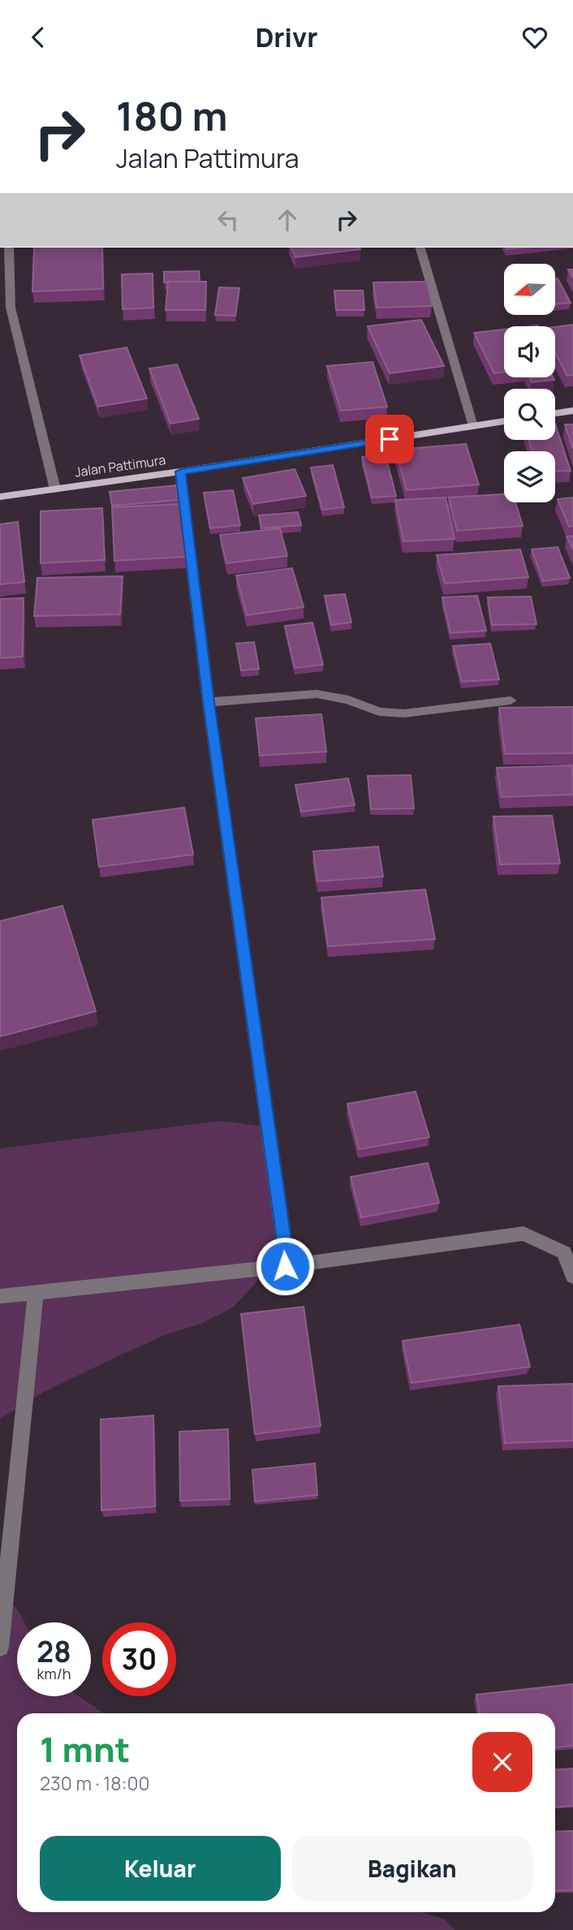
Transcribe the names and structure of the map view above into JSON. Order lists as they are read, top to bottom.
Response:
{
  "streets": {
    "main road": ["Jalan Pattimura"]
  },
  "north": "left",
  "page": {
    "header": "Drivr",
    "turn": ["180 m", "Jalan Pattimura"],
    "speed": "28 km/h",
    "limit": "30",
    "heading": ["1 mnt", "230 m · 18:00"],
    "buttons": ["Keluar", "Bagikan"]
  }
}
